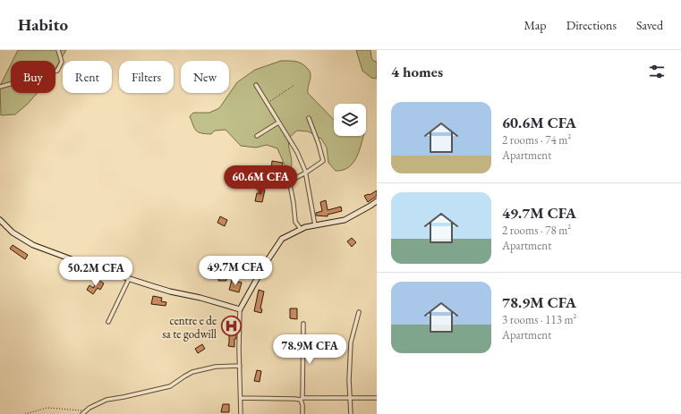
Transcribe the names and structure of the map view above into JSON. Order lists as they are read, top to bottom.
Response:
{
  "places": {
    "hospital": ["centre e de sa te godwill"]
  },
  "page": {
    "header": "Habito",
    "nav": ["Map", "Directions", "Saved"],
    "heading": "4 homes",
    "chip": [
      "Buy",
      "Rent",
      "Filters",
      "New"
    ],
    "list": [
      {
        "name": "60.6M CFA",
        "note": "2 rooms · 74 m² · Apartment"
      },
      {
        "name": "49.7M CFA",
        "note": "2 rooms · 78 m² · Apartment"
      },
      {
        "name": "78.9M CFA",
        "note": "3 rooms · 113 m² · Apartment"
      }
    ],
    "price": [
      "60.6M CFA",
      "49.7M CFA",
      "50.2M CFA",
      "78.9M CFA"
    ]
  }
}
